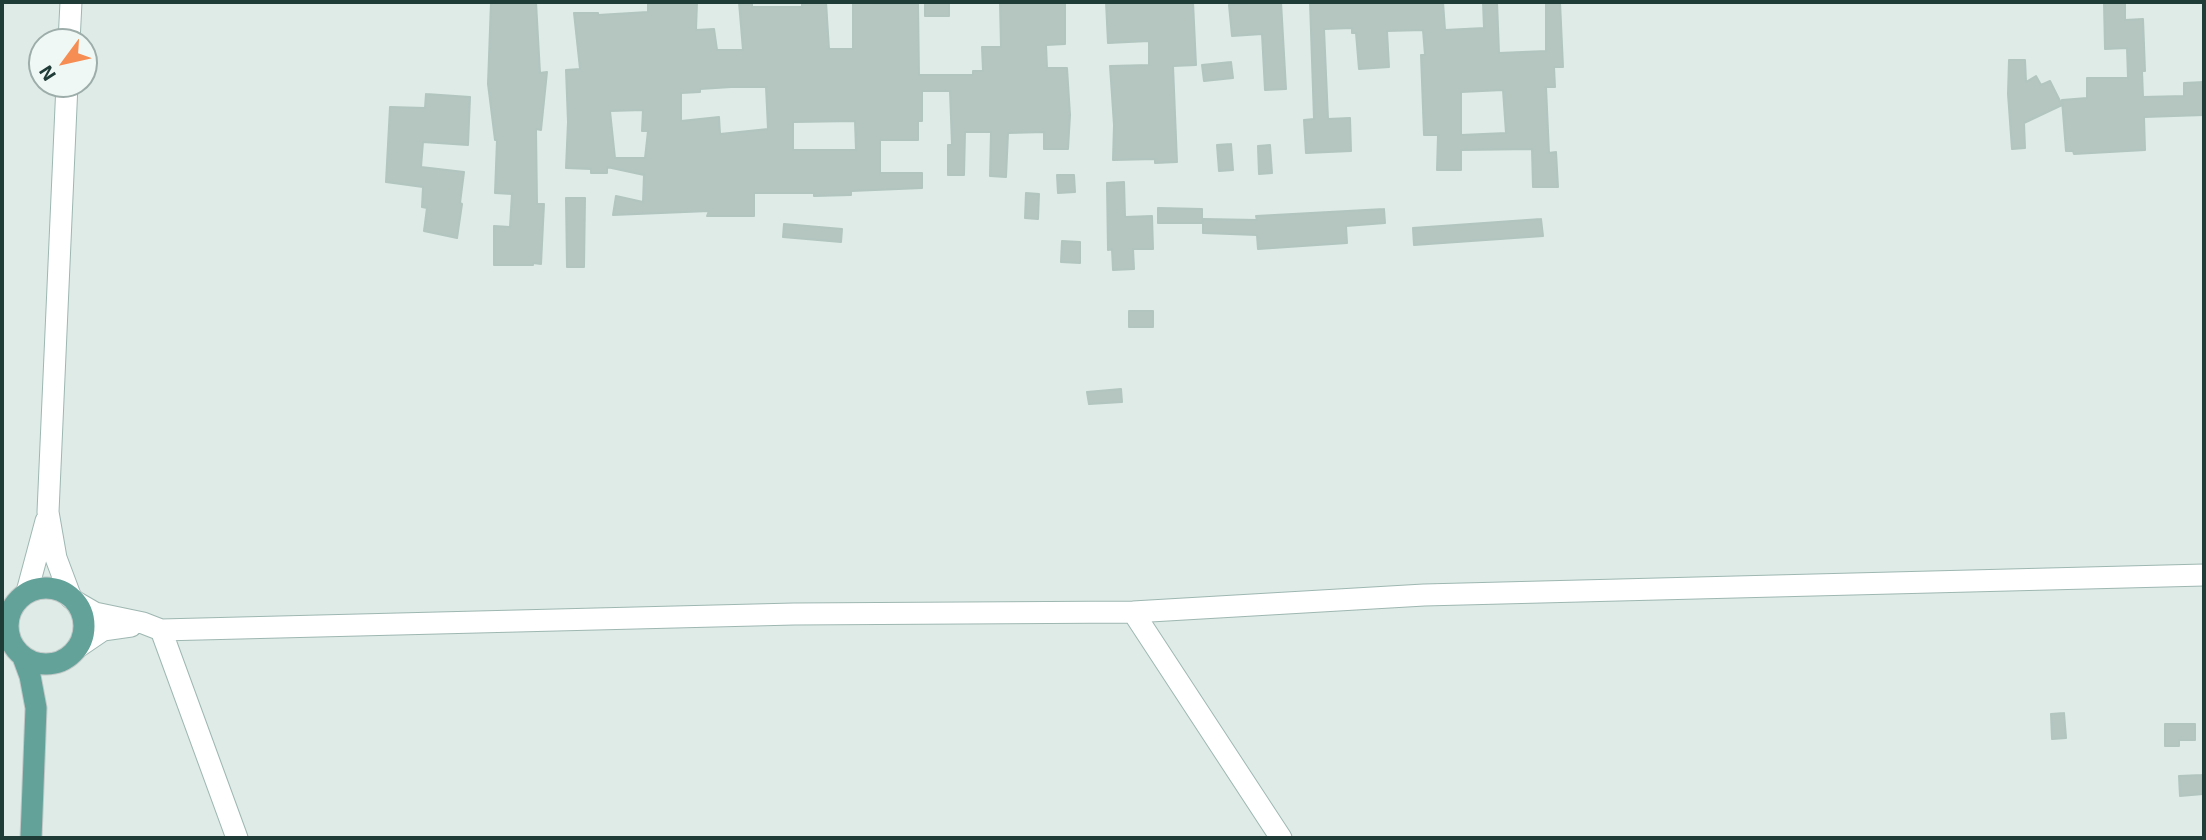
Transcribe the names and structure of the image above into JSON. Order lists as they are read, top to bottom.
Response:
{
  "north": "bottom left"
}
